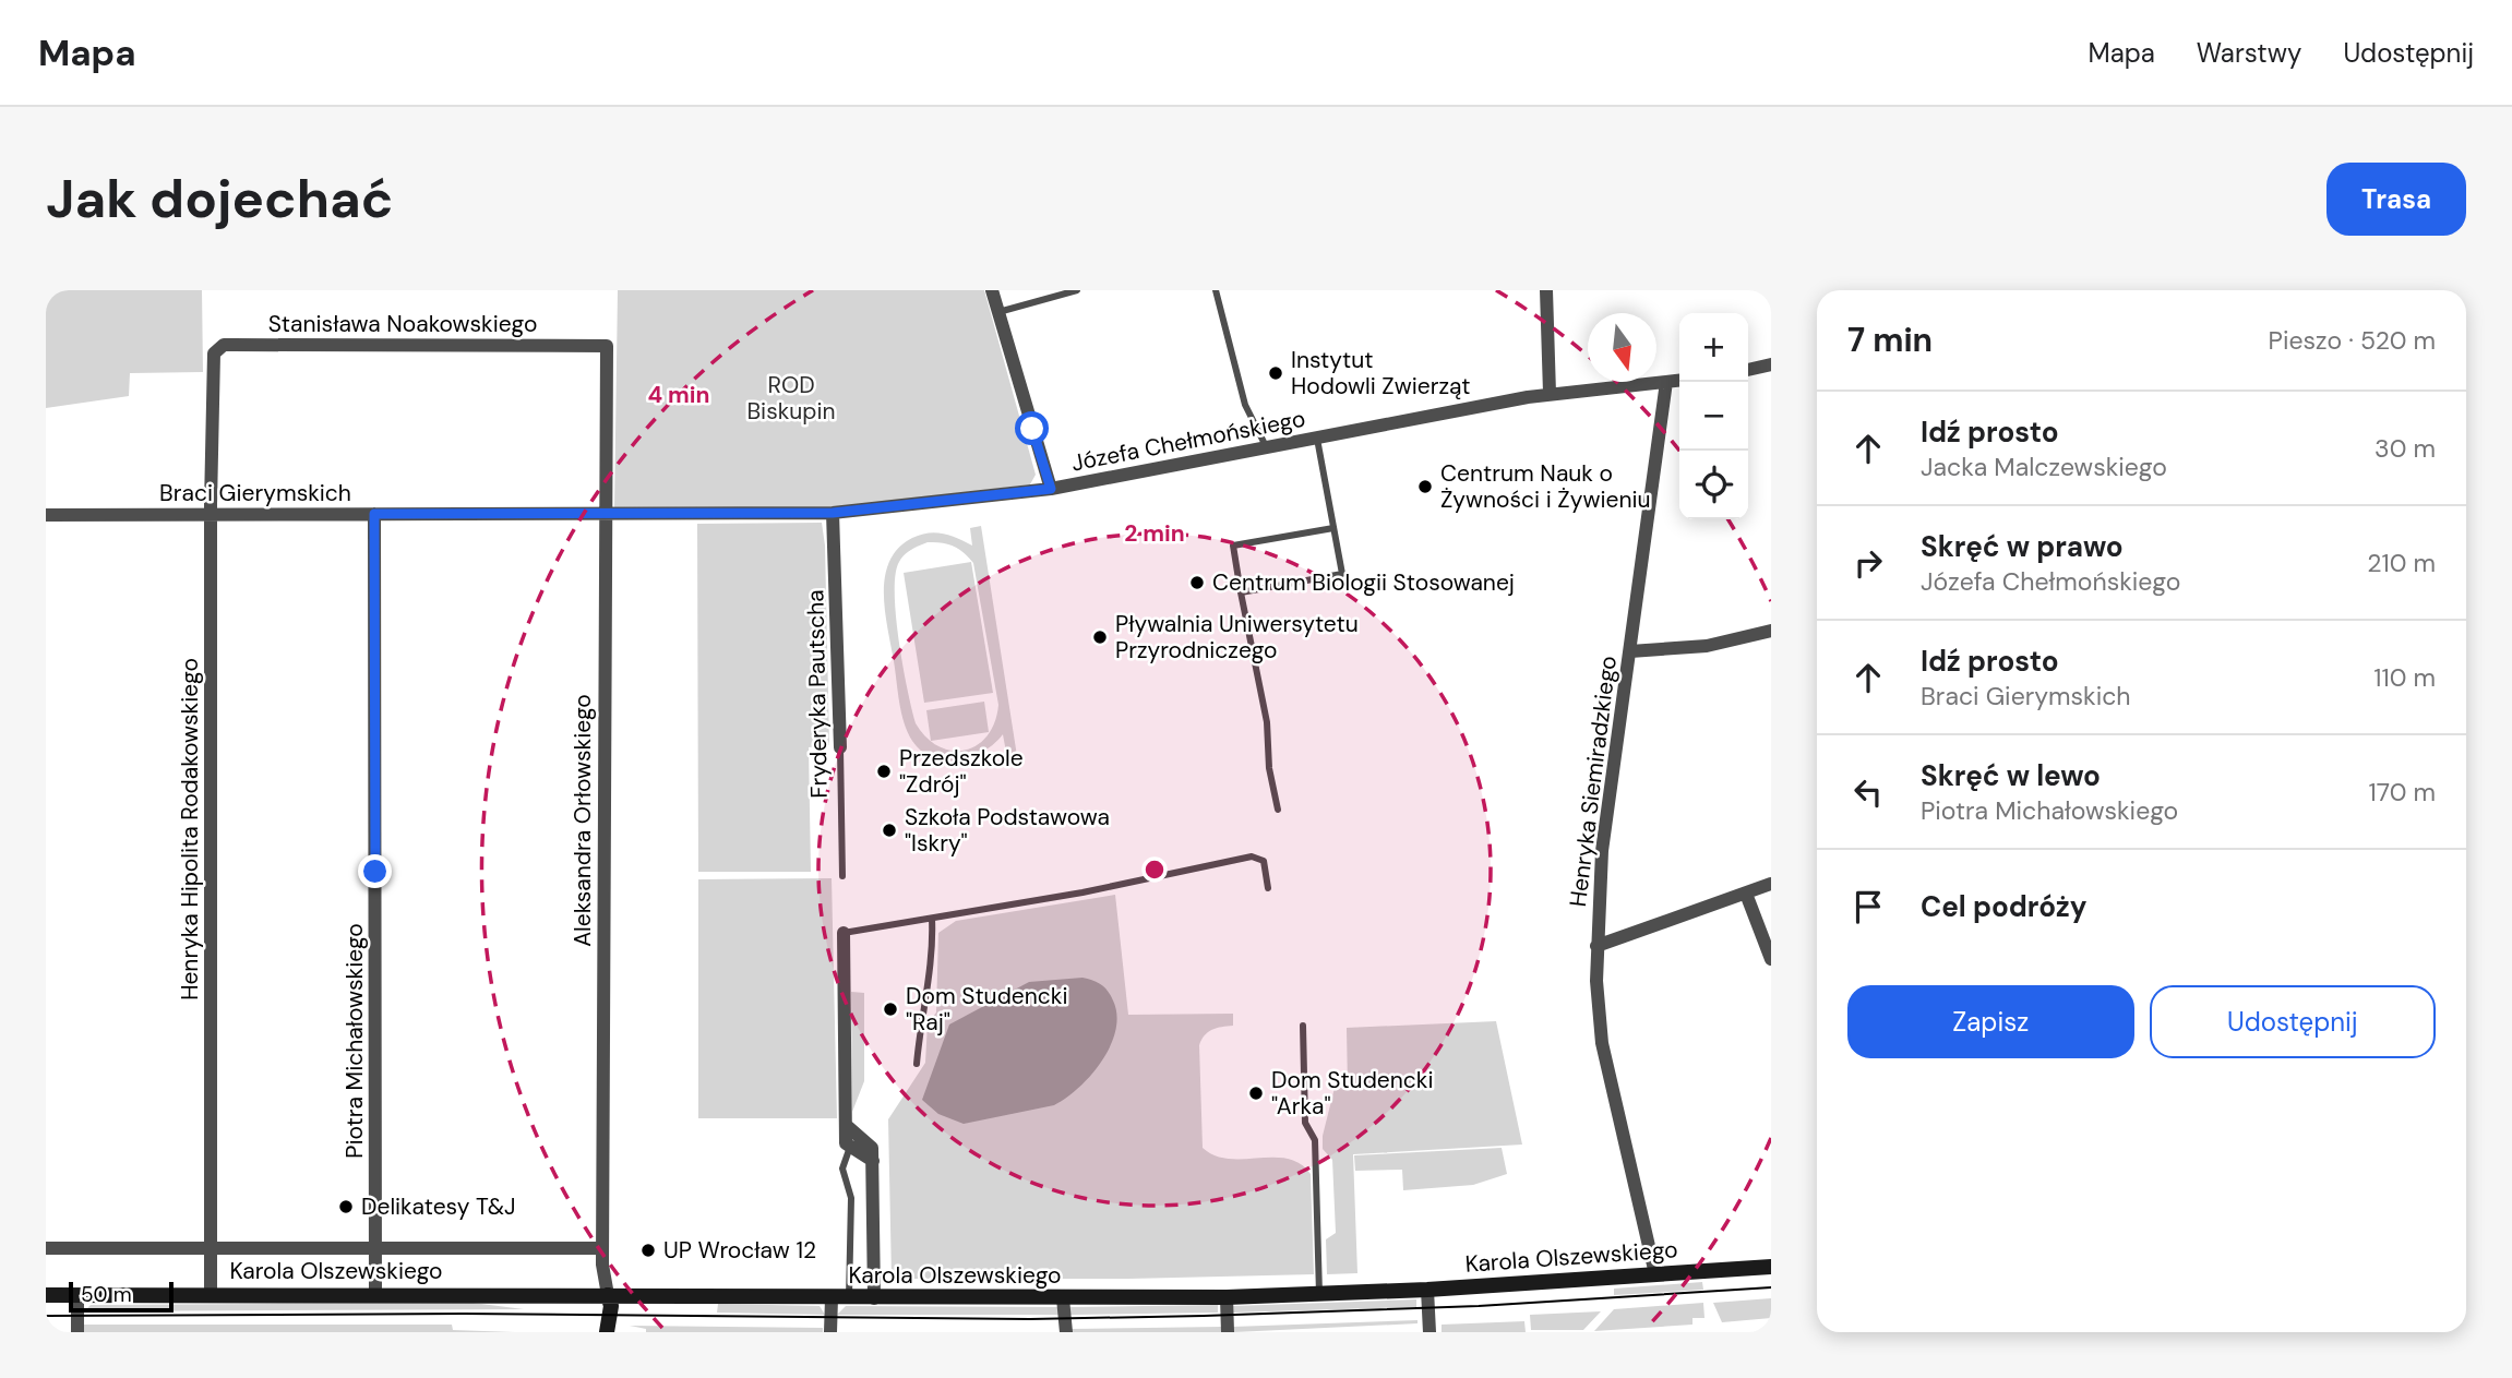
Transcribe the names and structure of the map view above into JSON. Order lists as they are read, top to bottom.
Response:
{
  "streets": {
    "street": [
      "Stanisława Noakowskiego",
      "Józefa Chełmońskiego",
      "Braci Gierymskich",
      "Fryderyka Pautscha",
      "Henryka Siemiradzkiego",
      "Aleksandra Orłowskiego",
      "Henryka Hipolita Rodakowskiego",
      "Piotra Michałowskiego",
      "Karola Olszewskiego"
    ]
  },
  "crossings": [
    ["Stanisława Noakowskiego", "Aleksandra Orłowskiego"],
    ["Stanisława Noakowskiego", "Henryka Hipolita Rodakowskiego"],
    ["Józefa Chełmońskiego", "Braci Gierymskich"],
    ["Józefa Chełmońskiego", "Fryderyka Pautscha"],
    ["Józefa Chełmońskiego", "Henryka Siemiradzkiego"],
    ["Józefa Chełmońskiego", "Aleksandra Orłowskiego"],
    ["Braci Gierymskich", "Aleksandra Orłowskiego"],
    ["Braci Gierymskich", "Henryka Hipolita Rodakowskiego"],
    ["Braci Gierymskich", "Piotra Michałowskiego"],
    ["Henryka Siemiradzkiego", "Karola Olszewskiego"],
    ["Aleksandra Orłowskiego", "Karola Olszewskiego"],
    ["Henryka Hipolita Rodakowskiego", "Karola Olszewskiego"],
    ["Piotra Michałowskiego", "Karola Olszewskiego"]
  ],
  "parks": ["ROD Biskupin"],
  "places": [
    "Instytut Hodowli Zwierząt",
    "Centrum Nauk o Żywności i Żywieniu",
    "Centrum Biologii Stosowanej",
    "Pływalnia Uniwersytetu Przyrodniczego",
    "Przedszkole \"Zdrój\"",
    "Szkoła Podstawowa \"Iskry\"",
    "Dom Studencki \"Raj\"",
    "Dom Studencki \"Arka\"",
    "Delikatesy T&J",
    "UP Wrocław 12"
  ],
  "scale_bar": "50 m",
  "north": "bottom",
  "page": {
    "header": "Mapa",
    "nav": ["Mapa", "Warstwy", "Udostępnij"],
    "buttons": [
      "Trasa",
      ["Zapisz", "Udostępnij"]
    ],
    "title": "Jak dojechać",
    "heading": ["7 min", "Pieszo · 520 m"],
    "map_buttons": ["+", "−"],
    "list": [
      ["Idź prosto", "Jacka Malczewskiego", "30 m"],
      ["Skręć w prawo", "Józefa Chełmońskiego", "210 m"],
      ["Idź prosto", "Braci Gierymskich", "110 m"],
      ["Skręć w lewo", "Piotra Michałowskiego", "170 m"],
      "Cel podróży"
    ],
    "scale": "50 m"
  },
  "rings": ["4 min", "2 min"]
}
